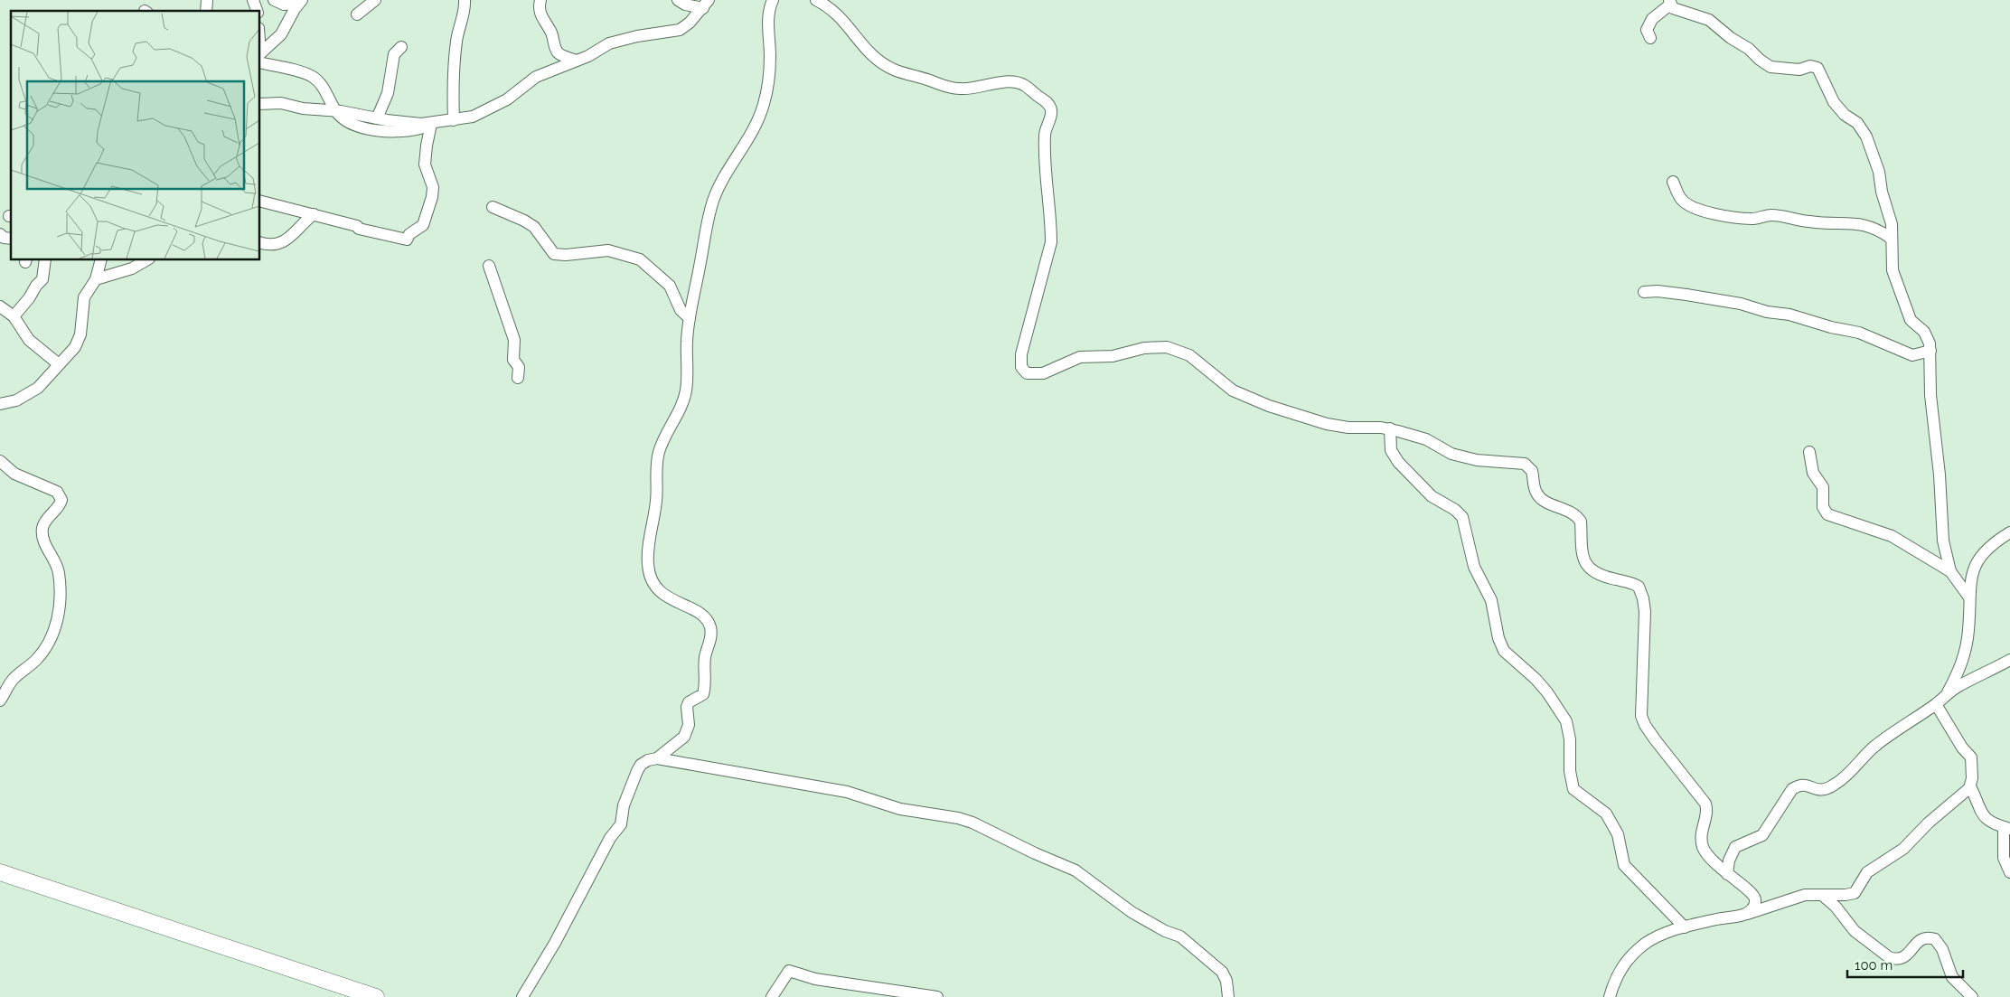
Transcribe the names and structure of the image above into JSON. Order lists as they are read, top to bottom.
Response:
{
  "scale_bar": "100 m"
}
